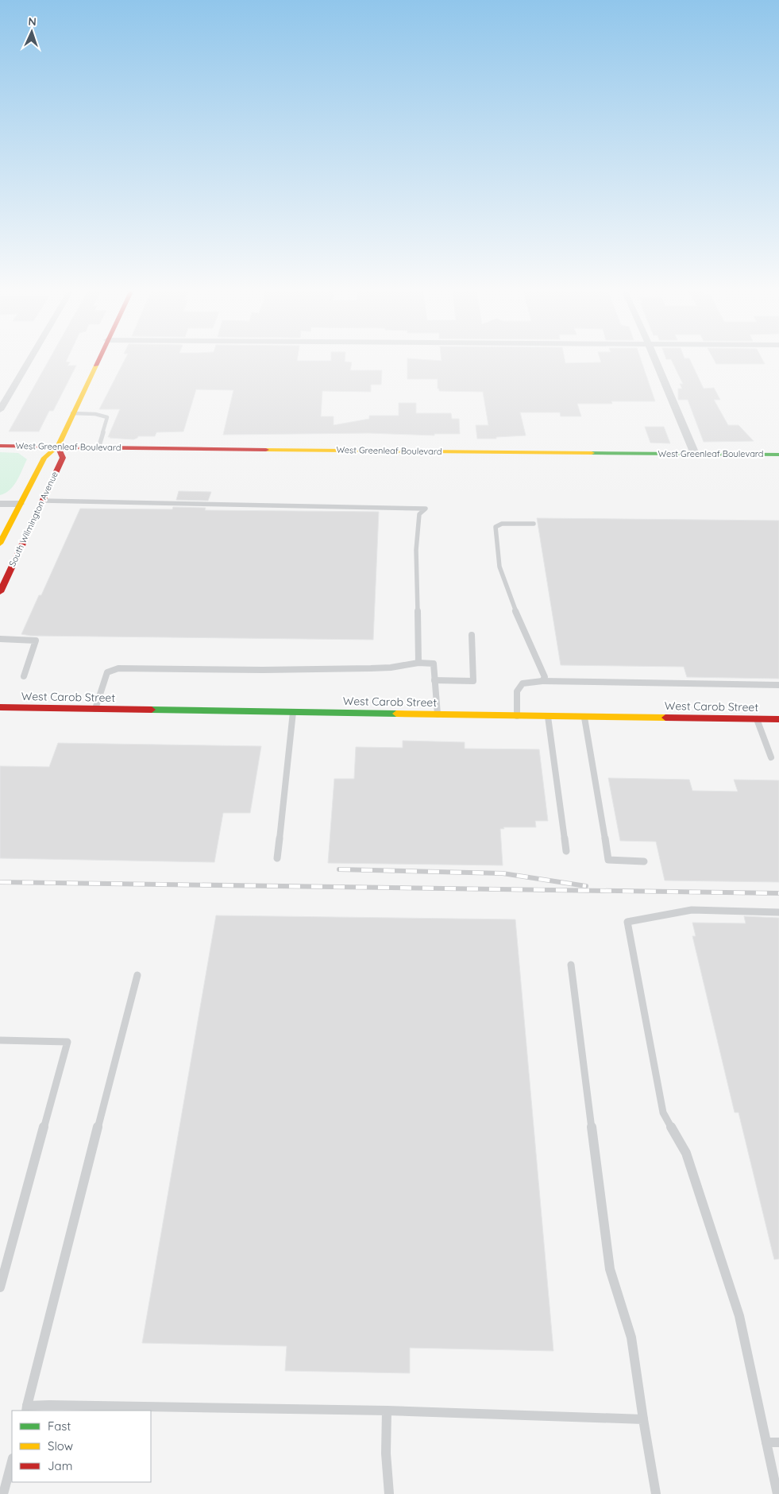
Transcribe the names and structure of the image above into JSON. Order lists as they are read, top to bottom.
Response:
{
  "streets": {
    "street": ["West Greenleaf Boulevard", "South Wilmington Avenue", "West Carob Street"]
  },
  "crossings": [
    ["West Greenleaf Boulevard", "South Wilmington Avenue"]
  ],
  "legend": ["Fast", "Slow", "Jam"],
  "north": "top"
}
